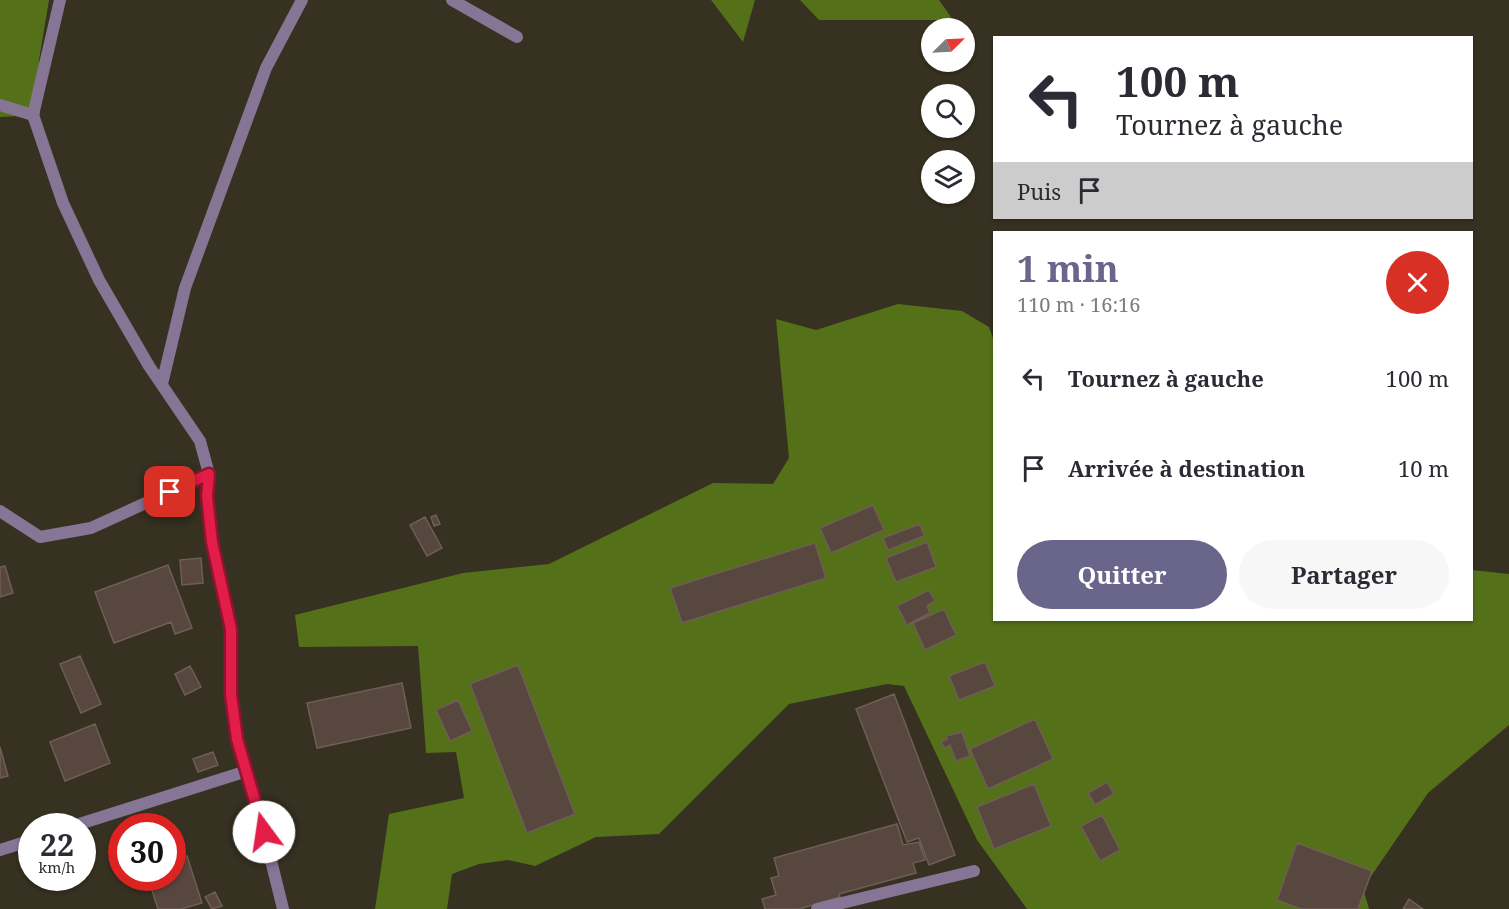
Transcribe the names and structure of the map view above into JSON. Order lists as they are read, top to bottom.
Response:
{
  "north": "top right",
  "page": {
    "turn": ["100 m", "Tournez à gauche"],
    "then": "Puis",
    "heading": ["1 min", "110 m · 16:16"],
    "list": [
      {
        "name": "Tournez à gauche",
        "value": "100 m"
      },
      {
        "name": "Arrivée à destination",
        "value": "10 m"
      }
    ],
    "buttons": ["Quitter", "Partager"],
    "speed": "22 km/h",
    "limit": "30"
  }
}
